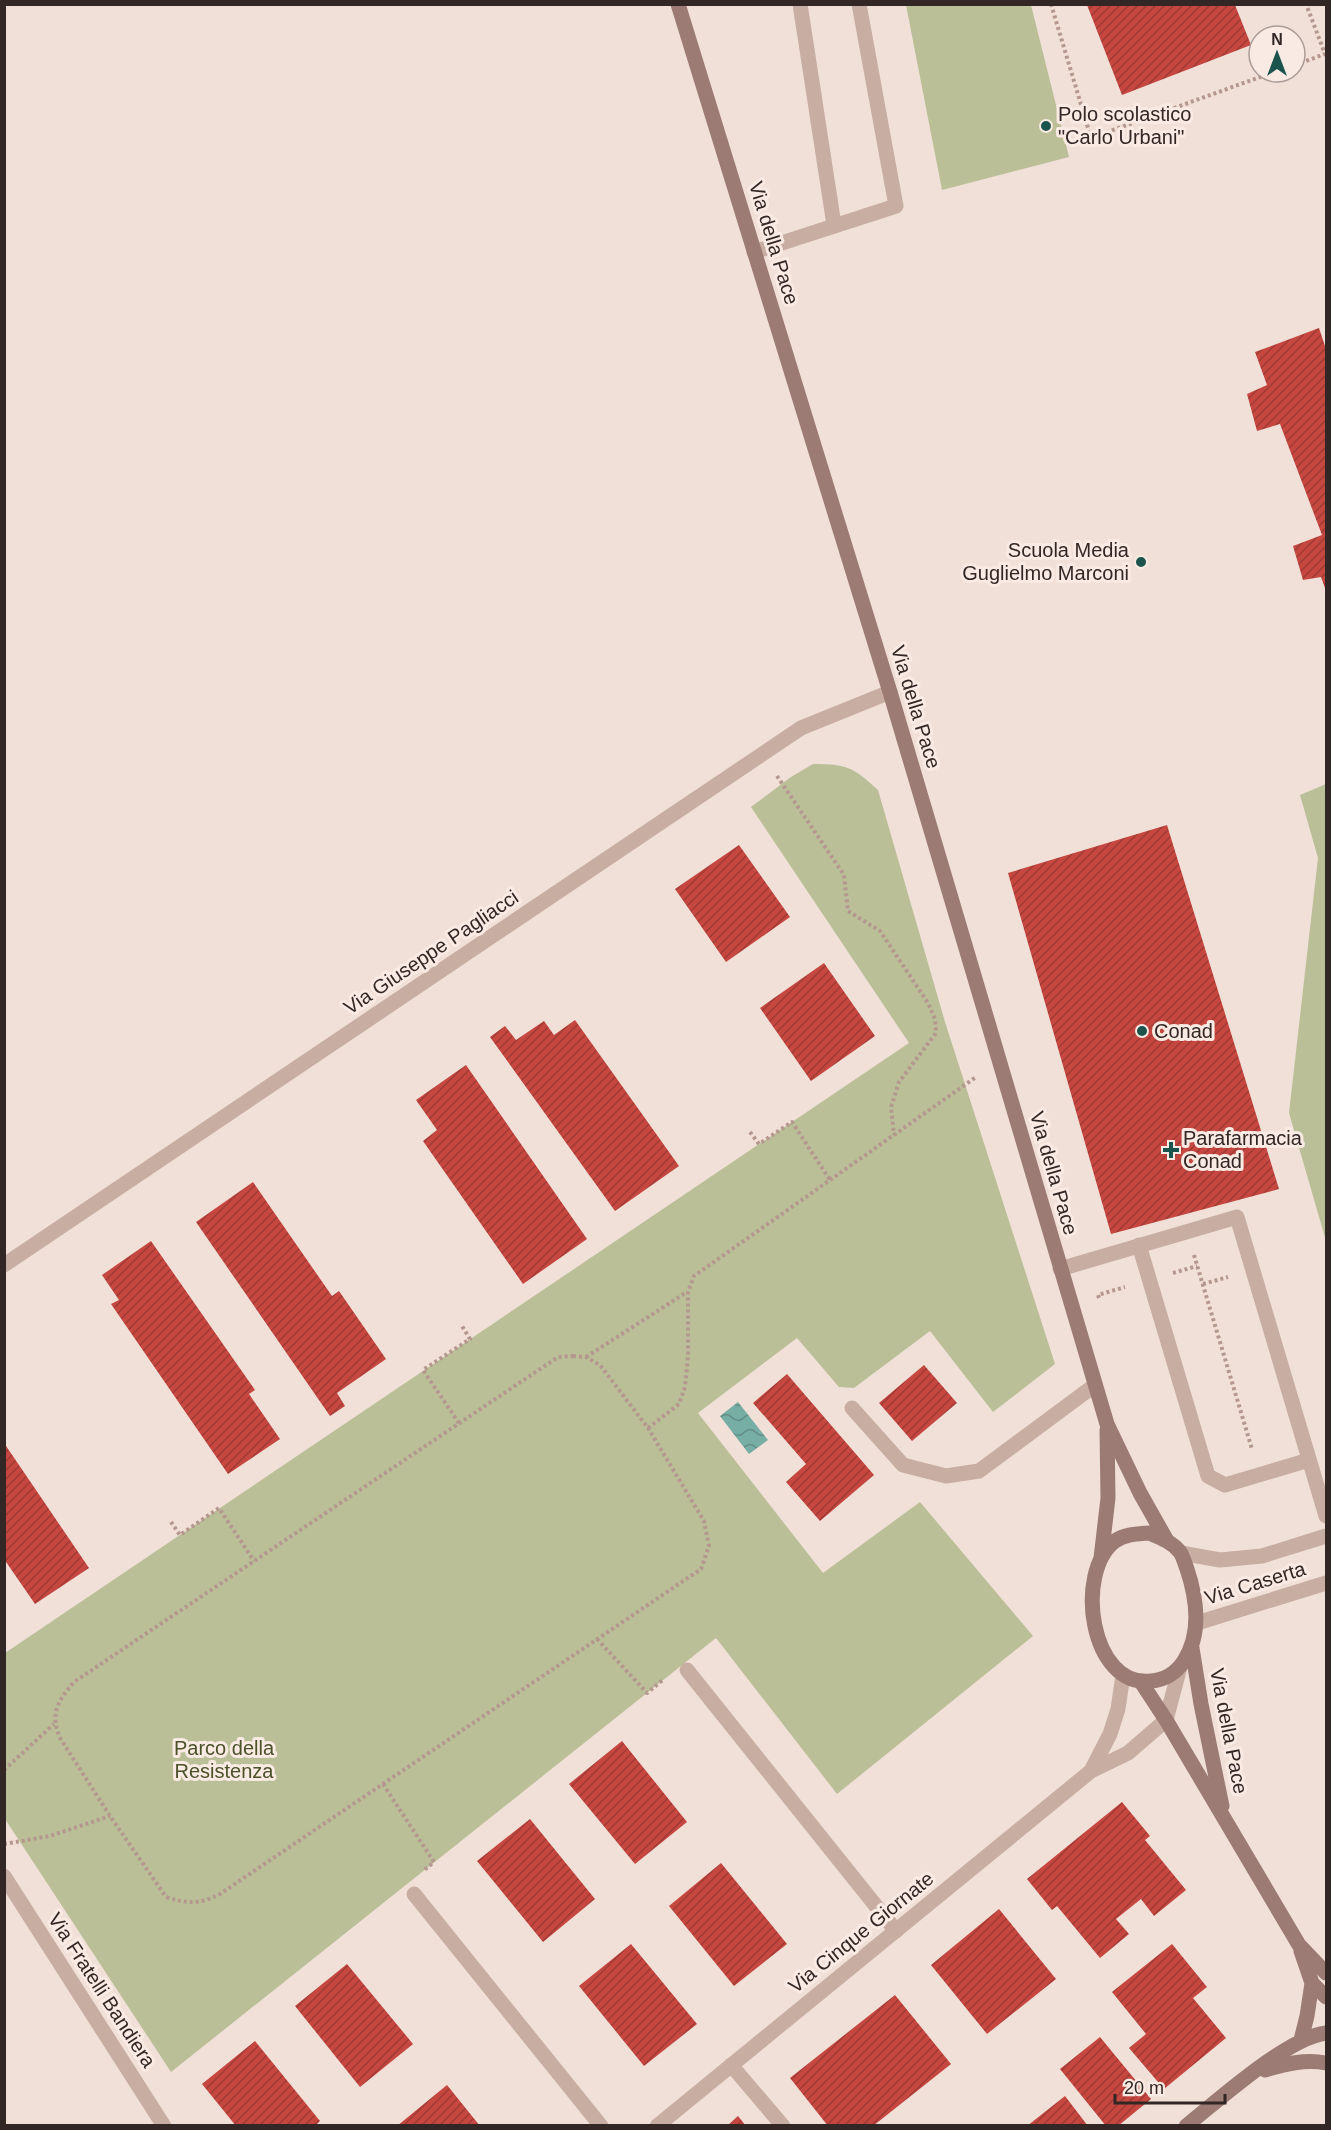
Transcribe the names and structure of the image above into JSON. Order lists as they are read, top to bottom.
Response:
{
  "streets": {
    "street": [
      "Via della Pace",
      "Via Giuseppe Pagliacci",
      "Via Caserta",
      "Via Cinque Giornate",
      "Via Fratelli Bandiera"
    ]
  },
  "crossings": [
    ["Via della Pace", "Via Giuseppe Pagliacci"],
    ["Via della Pace", "Via Caserta"],
    ["Via della Pace", "Via Cinque Giornate"],
    ["Via Caserta", "Via Cinque Giornate"]
  ],
  "parks": ["Parco della Resistenza"],
  "places": {
    "other": ["Polo scolastico \"Carlo Urbani\"", "Scuola Media Guglielmo Marconi", "Conad"],
    "health": ["Parafarmacia Conad"]
  },
  "scale_bar": "20 m",
  "north": "top"
}
